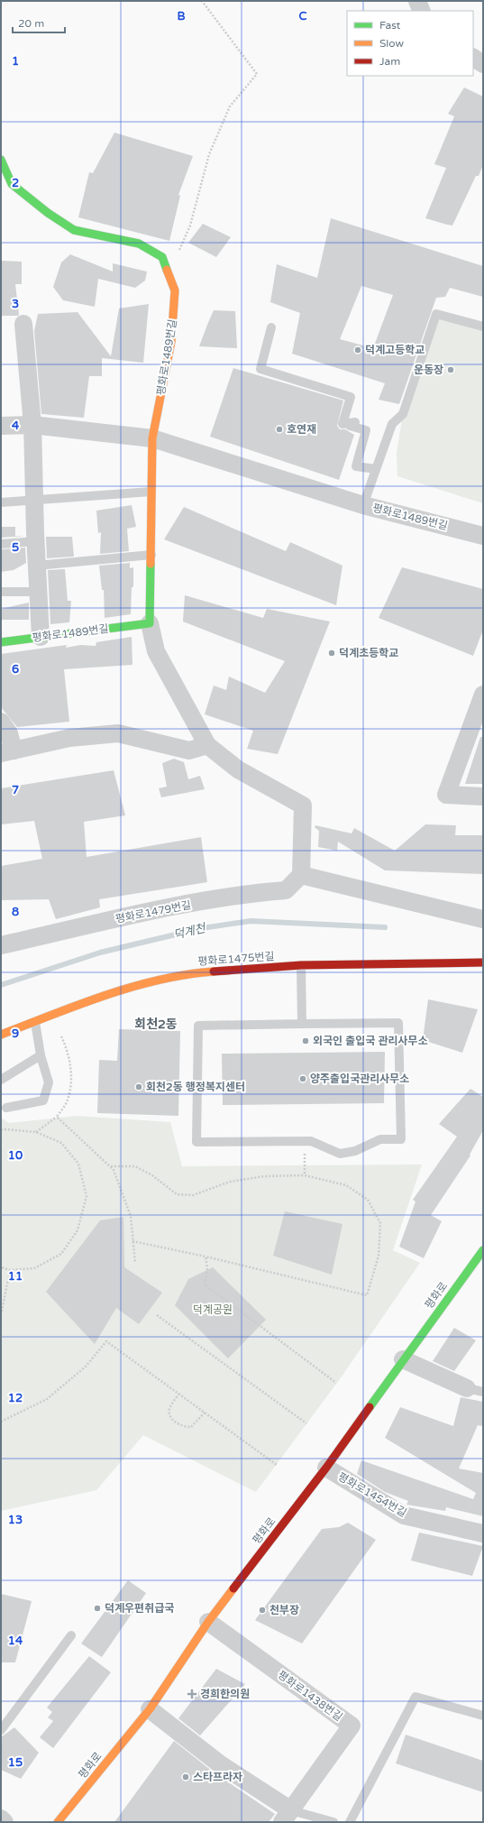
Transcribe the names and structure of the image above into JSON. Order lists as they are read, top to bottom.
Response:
{
  "streets": {
    "street": [
      "평화로1489번길",
      "평화로1479번길",
      "평화로1475번길",
      "평화로",
      "평화로1454번길",
      "평화로1438번길"
    ]
  },
  "crossings": [
    ["평화로", "평화로1454번길"],
    ["평화로", "평화로1438번길"]
  ],
  "districts": ["회천2동"],
  "water": ["덕계천"],
  "parks": ["덕계공원"],
  "places": {
    "other": [
      "덕계고등학교",
      "운동장",
      "호연재",
      "덕계초등학교",
      "외국인 출입국 관리사무소",
      "양주출입국관리사무소",
      "회천2동 행정복지센터",
      "덕계우편취급국",
      "천부장",
      "스타프라자"
    ],
    "health": ["경희한의원"]
  },
  "legend": ["Fast", "Slow", "Jam"],
  "scale_bar": "20 m",
  "grid": {
    "columns": ["B", "C"],
    "rows": [
      "1",
      "2",
      "3",
      "4",
      "5",
      "6",
      "7",
      "8",
      "9",
      "10",
      "11",
      "12",
      "13",
      "14",
      "15"
    ]
  }
}
